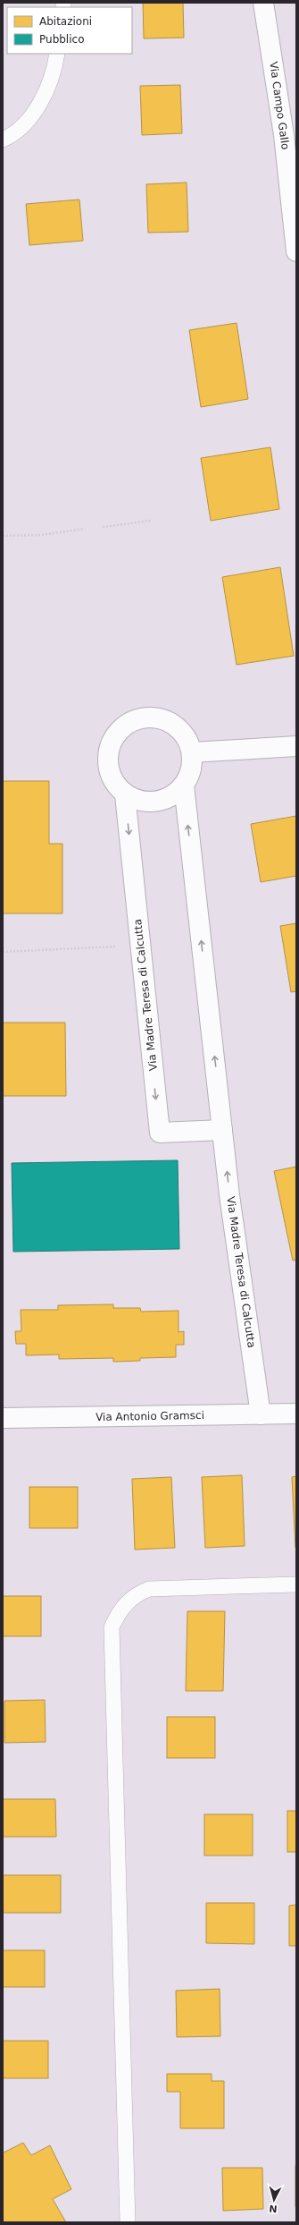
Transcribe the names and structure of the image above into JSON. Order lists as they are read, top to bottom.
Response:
{
  "streets": {
    "street": ["Via Campo Gallo", "Via Madre Teresa di Calcutta", "Via Antonio Gramsci"]
  },
  "crossings": [
    ["Via Madre Teresa di Calcutta", "Via Antonio Gramsci"]
  ],
  "legend": ["Abitazioni", "Pubblico"],
  "north": "bottom"
}
